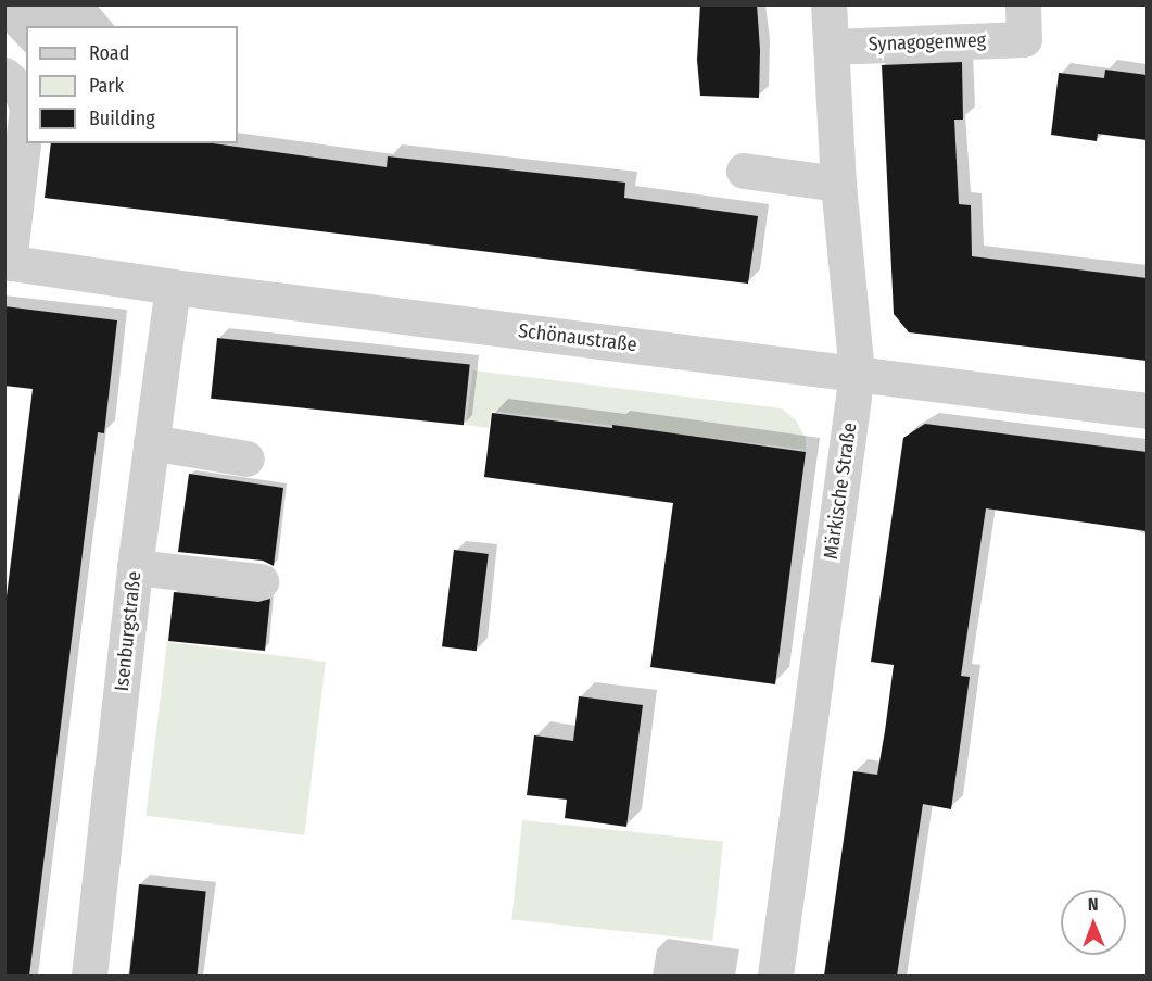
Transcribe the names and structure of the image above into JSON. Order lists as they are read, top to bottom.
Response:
{
  "streets": {
    "street": [
      "Synagogenweg",
      "Schönaustraße",
      "Märkische Straße",
      "Isenburgstraße"
    ]
  },
  "crossings": [
    ["Synagogenweg", "Märkische Straße"],
    ["Schönaustraße", "Märkische Straße"],
    ["Schönaustraße", "Isenburgstraße"]
  ],
  "legend": ["Road", "Park", "Building"],
  "north": "top"
}
